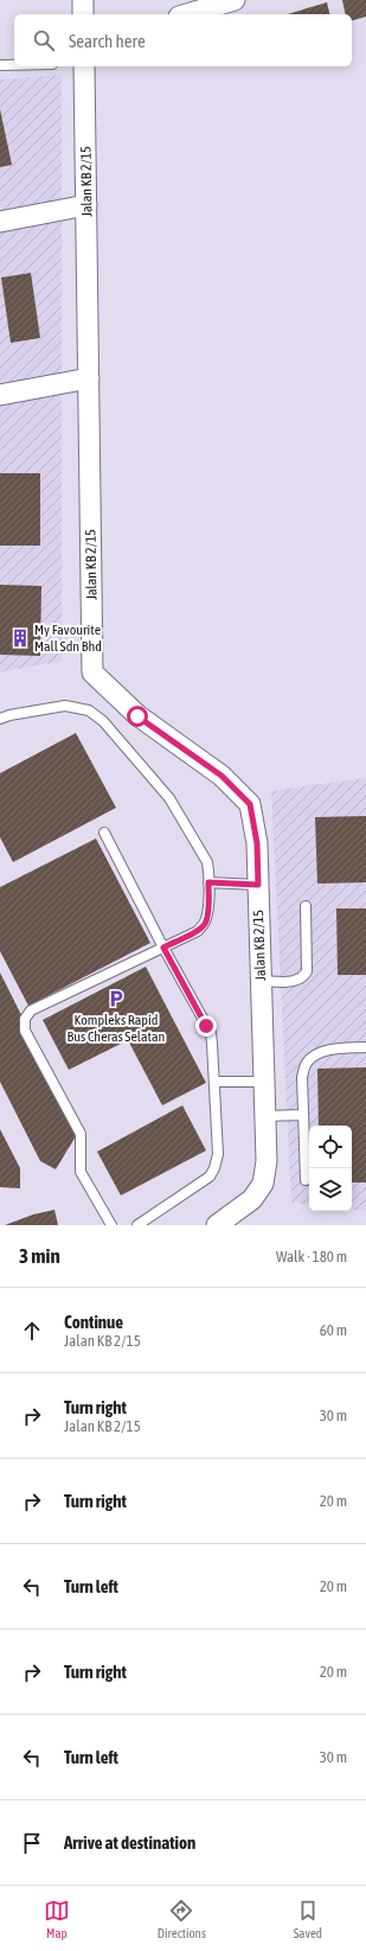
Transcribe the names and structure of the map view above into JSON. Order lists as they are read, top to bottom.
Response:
{
  "streets": {
    "street": ["Jalan KB 2/15"]
  },
  "places": {
    "building": ["My Favourite Mall Sdn Bhd"],
    "parking": ["Kompleks Rapid Bus Cheras Selatan"]
  },
  "page": {
    "search": "Search here",
    "heading": ["3 min", "Walk · 180 m"],
    "list": [
      ["Continue", "Jalan KB 2/15", "60 m"],
      ["Turn right", "Jalan KB 2/15", "30 m"],
      ["Turn right", "20 m"],
      ["Turn left", "20 m"],
      ["Turn right", "20 m"],
      ["Turn left", "30 m"],
      "Arrive at destination"
    ],
    "nav": ["Map", "Directions", "Saved"]
  }
}
